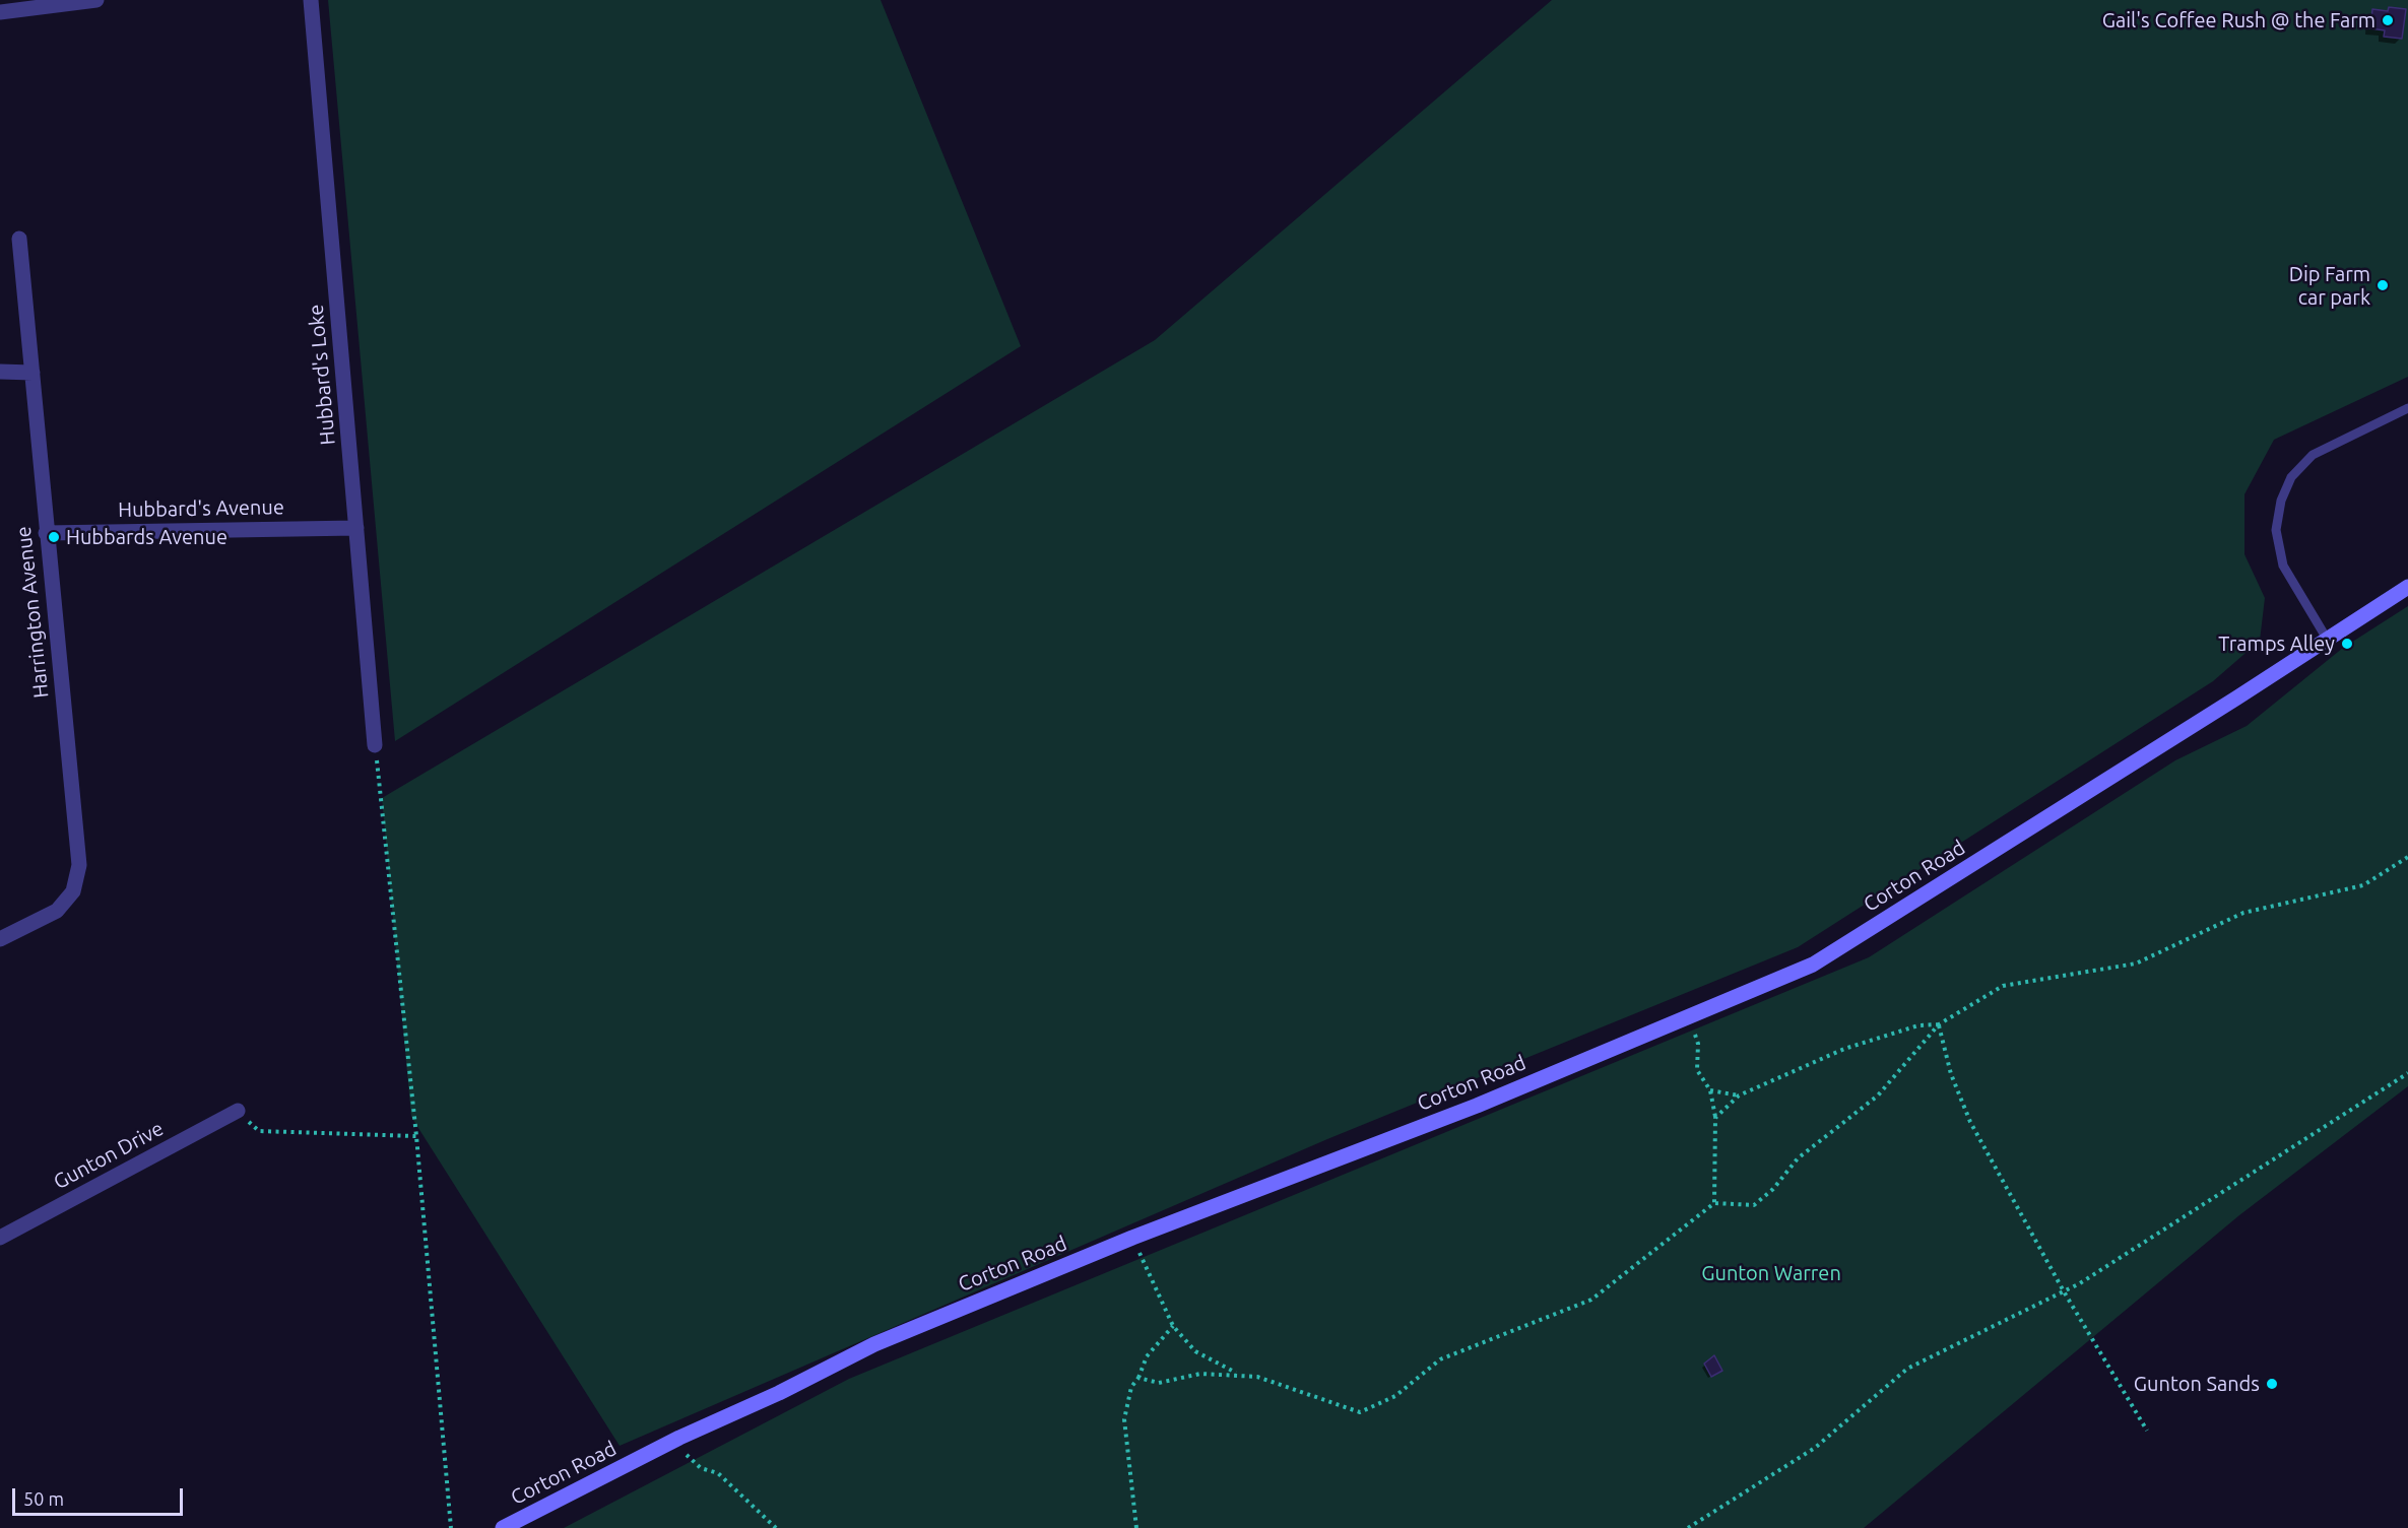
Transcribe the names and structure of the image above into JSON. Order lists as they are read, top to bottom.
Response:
{
  "streets": {
    "main road": ["Corton Road"],
    "street": [
      "Hubbard's Loke",
      "Hubbard's Avenue",
      "Harrington Avenue",
      "Gunton Drive"
    ]
  },
  "crossings": [
    ["Hubbard's Loke", "Hubbard's Avenue"],
    ["Hubbard's Avenue", "Harrington Avenue"]
  ],
  "parks": ["Gunton Warren"],
  "places": [
    "Gail's Coffee Rush @ the Farm",
    "Dip Farm car park",
    "Hubbards Avenue",
    "Tramps Alley",
    "Gunton Sands"
  ],
  "scale_bar": "50 m"
}
